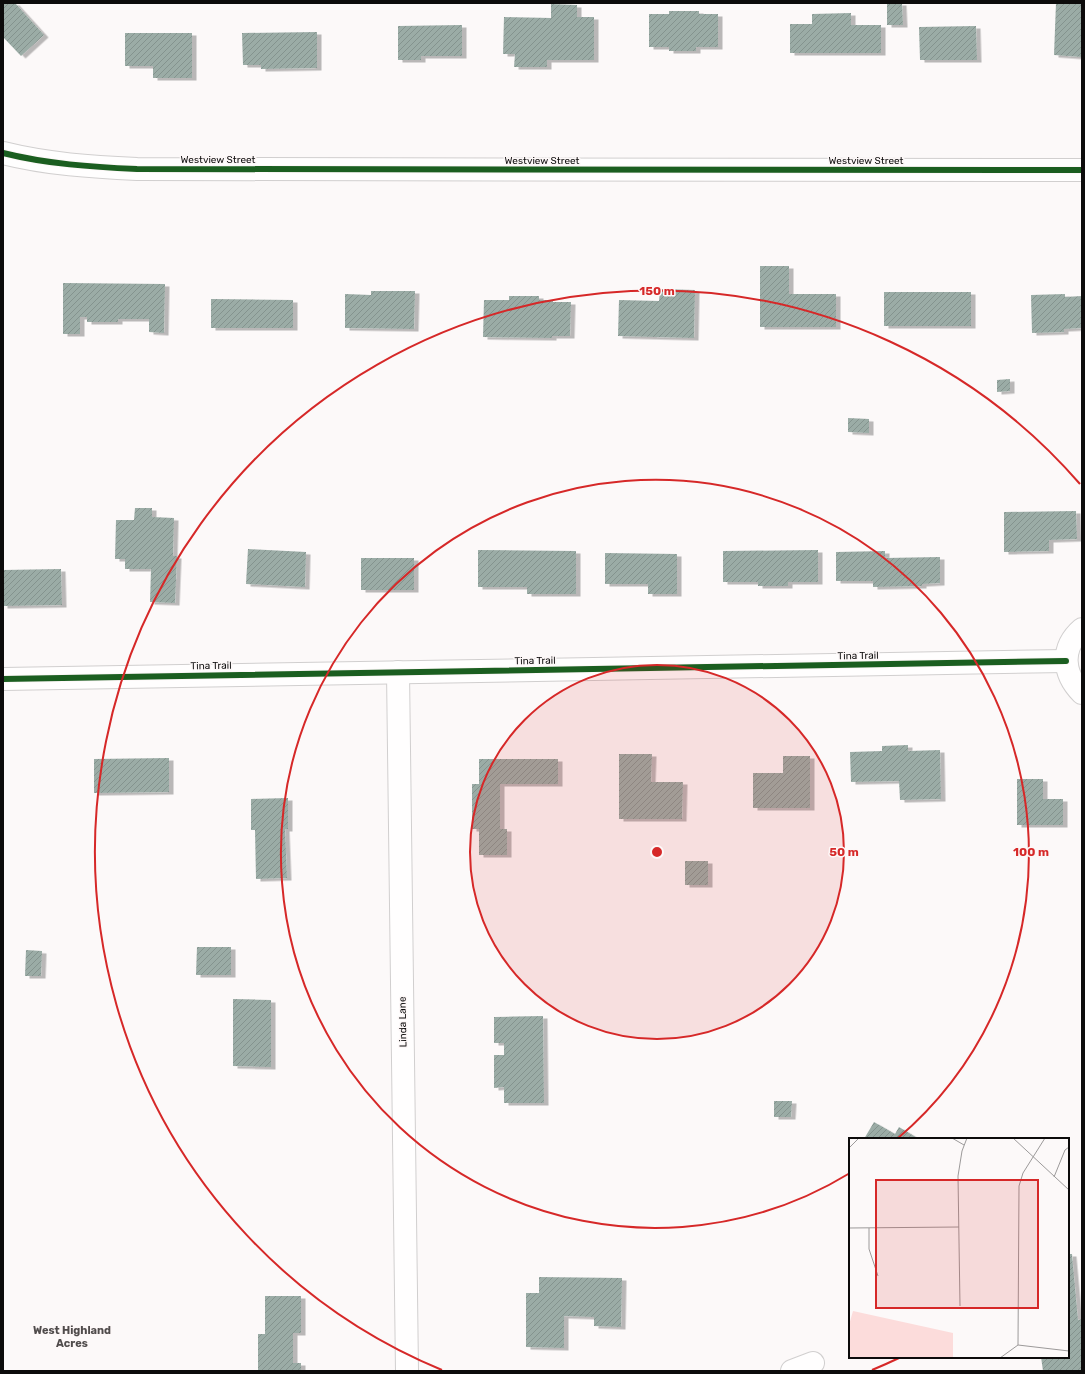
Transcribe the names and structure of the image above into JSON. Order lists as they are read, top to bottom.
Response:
{
  "streets": {
    "street": ["Westview Street", "Tina Trail", "Linda Lane"]
  },
  "crossings": [
    ["Tina Trail", "Linda Lane"]
  ],
  "districts": ["West Highland Acres"],
  "rings": ["150 m", "50 m", "100 m"]
}
